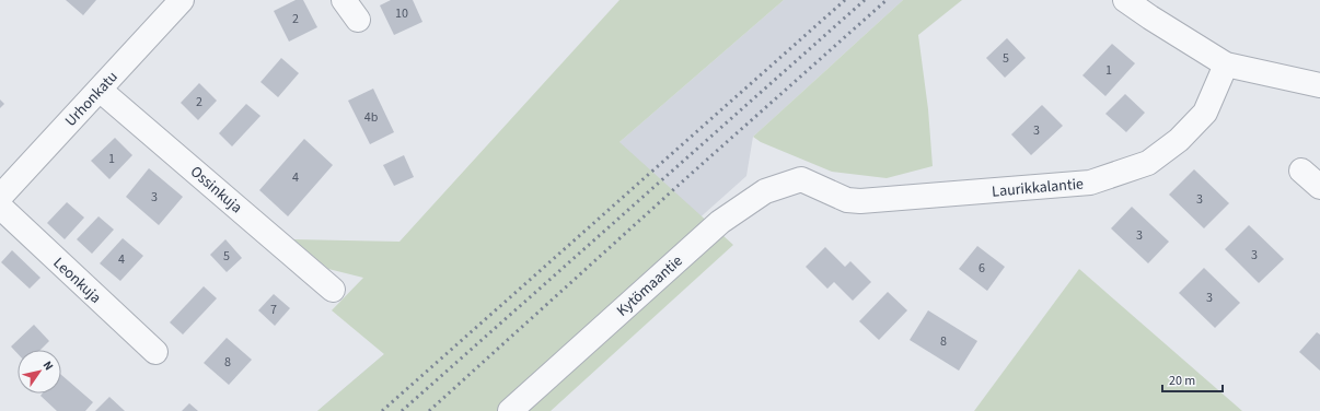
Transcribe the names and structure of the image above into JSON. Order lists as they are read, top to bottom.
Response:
{
  "streets": {
    "street": [
      "Urhonkatu",
      "Laurikkalantie",
      "Ossinkuja",
      "Leonkuja",
      "Kytömaantie"
    ]
  },
  "crossings": [
    ["Urhonkatu", "Ossinkuja"],
    ["Laurikkalantie", "Kytömaantie"]
  ],
  "house_numbers": [
    "10",
    "2",
    "5",
    "1",
    "2",
    "4b",
    "3",
    "1",
    "4",
    "3",
    "3",
    "3",
    "3",
    "5",
    "4",
    "6",
    "3",
    "7",
    "8",
    "8"
  ],
  "scale_bar": "20 m",
  "north": "top right"
}
